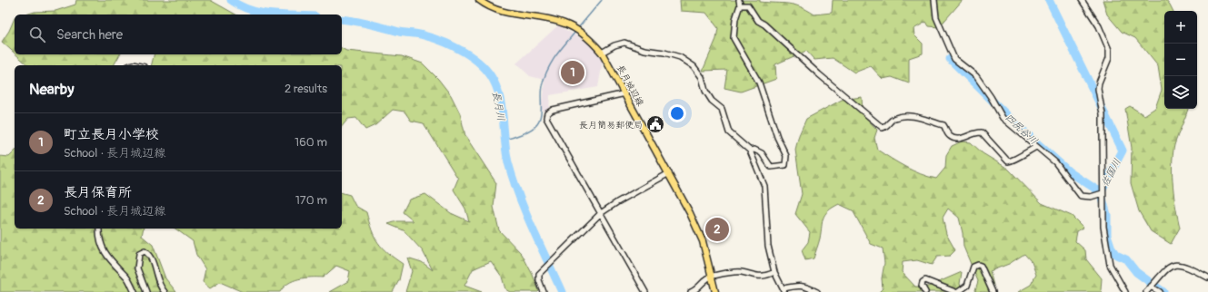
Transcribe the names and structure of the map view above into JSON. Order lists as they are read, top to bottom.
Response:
{
  "streets": {
    "main road": ["長月城辺線"]
  },
  "water": ["長月川", "四尻谷川", "佐国川"],
  "places": {
    "public building": ["長月簡易郵便局"]
  },
  "page": {
    "map_buttons": ["+", "−"],
    "search": "Search here",
    "pins": ["1", "2"],
    "heading": ["Nearby", "2 results"],
    "list": [
      {
        "mark": "1",
        "name": "町立長月小学校",
        "note": "School · 長月城辺線",
        "value": "160 m"
      },
      {
        "mark": "2",
        "name": "長月保育所",
        "note": "School · 長月城辺線",
        "value": "170 m"
      }
    ]
  }
}
